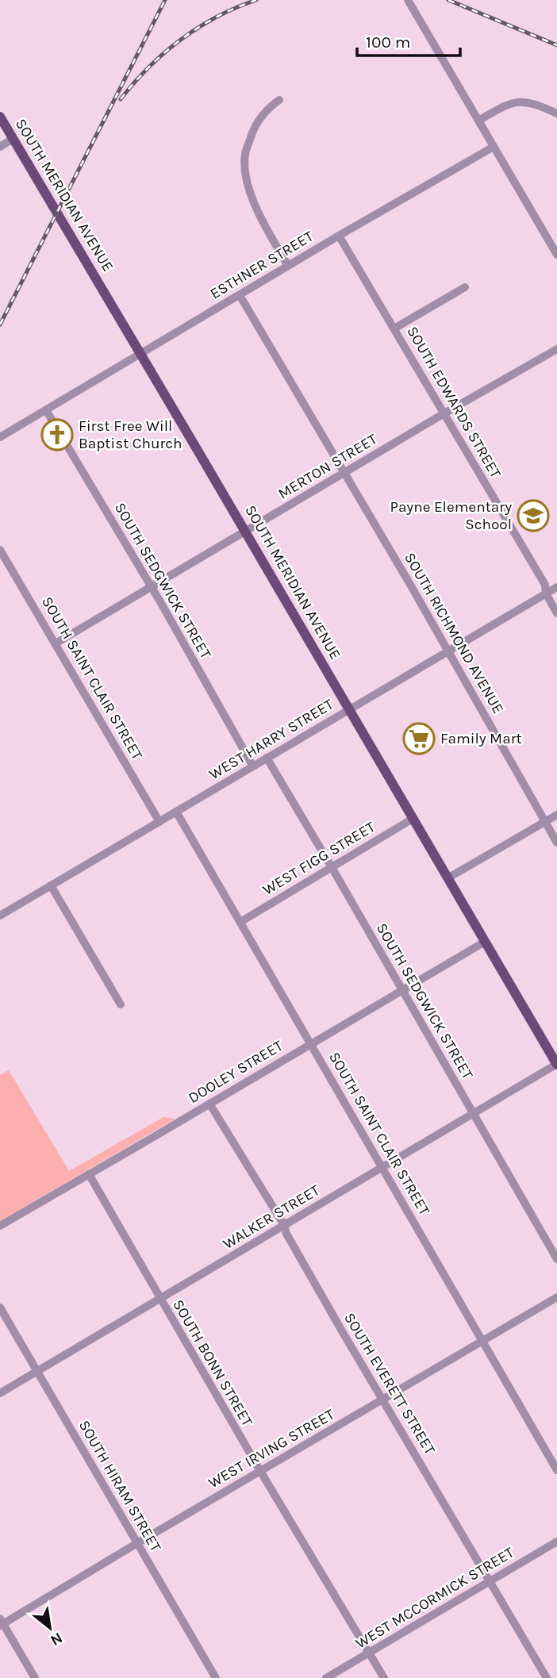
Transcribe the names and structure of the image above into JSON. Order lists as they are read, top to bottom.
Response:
{
  "streets": {
    "main road": ["SOUTH MERIDIAN AVENUE"],
    "street": [
      "ESTHNER STREET",
      "SOUTH EDWARDS STREET",
      "MERTON STREET",
      "SOUTH SEDGWICK STREET",
      "SOUTH RICHMOND AVENUE",
      "SOUTH SAINT CLAIR STREET",
      "WEST HARRY STREET",
      "WEST FIGG STREET",
      "DOOLEY STREET",
      "WALKER STREET",
      "SOUTH BONN STREET",
      "SOUTH EVERETT STREET",
      "WEST IRVING STREET",
      "SOUTH HIRAM STREET",
      "WEST MCCORMICK STREET"
    ]
  },
  "crossings": [
    ["SOUTH MERIDIAN AVENUE", "ESTHNER STREET"],
    ["SOUTH MERIDIAN AVENUE", "MERTON STREET"],
    ["SOUTH MERIDIAN AVENUE", "WEST HARRY STREET"],
    ["SOUTH MERIDIAN AVENUE", "WEST FIGG STREET"],
    ["SOUTH MERIDIAN AVENUE", "DOOLEY STREET"],
    ["SOUTH MERIDIAN AVENUE", "WALKER STREET"],
    ["ESTHNER STREET", "SOUTH EDWARDS STREET"],
    ["ESTHNER STREET", "SOUTH SEDGWICK STREET"],
    ["ESTHNER STREET", "SOUTH RICHMOND AVENUE"],
    ["SOUTH EDWARDS STREET", "MERTON STREET"],
    ["SOUTH EDWARDS STREET", "WEST HARRY STREET"],
    ["MERTON STREET", "SOUTH SEDGWICK STREET"],
    ["MERTON STREET", "SOUTH RICHMOND AVENUE"],
    ["MERTON STREET", "SOUTH SAINT CLAIR STREET"],
    ["SOUTH SEDGWICK STREET", "WEST HARRY STREET"],
    ["SOUTH SEDGWICK STREET", "WEST FIGG STREET"],
    ["SOUTH SEDGWICK STREET", "DOOLEY STREET"],
    ["SOUTH SEDGWICK STREET", "WALKER STREET"],
    ["SOUTH RICHMOND AVENUE", "WEST HARRY STREET"],
    ["SOUTH SAINT CLAIR STREET", "WEST HARRY STREET"],
    ["SOUTH SAINT CLAIR STREET", "WEST FIGG STREET"],
    ["SOUTH SAINT CLAIR STREET", "DOOLEY STREET"],
    ["SOUTH SAINT CLAIR STREET", "WALKER STREET"],
    ["SOUTH SAINT CLAIR STREET", "WEST IRVING STREET"],
    ["DOOLEY STREET", "SOUTH BONN STREET"],
    ["DOOLEY STREET", "SOUTH EVERETT STREET"],
    ["WALKER STREET", "SOUTH BONN STREET"],
    ["WALKER STREET", "SOUTH EVERETT STREET"],
    ["WALKER STREET", "SOUTH HIRAM STREET"],
    ["SOUTH BONN STREET", "WEST IRVING STREET"],
    ["SOUTH BONN STREET", "WEST MCCORMICK STREET"],
    ["SOUTH EVERETT STREET", "WEST IRVING STREET"],
    ["SOUTH EVERETT STREET", "WEST MCCORMICK STREET"],
    ["WEST IRVING STREET", "SOUTH HIRAM STREET"]
  ],
  "places": {
    "church": ["First Free Will Baptist Church"],
    "school or university": ["Payne Elementary School"],
    "supermarket": ["Family Mart"]
  },
  "scale_bar": "100 m",
  "north": "bottom right"
}
